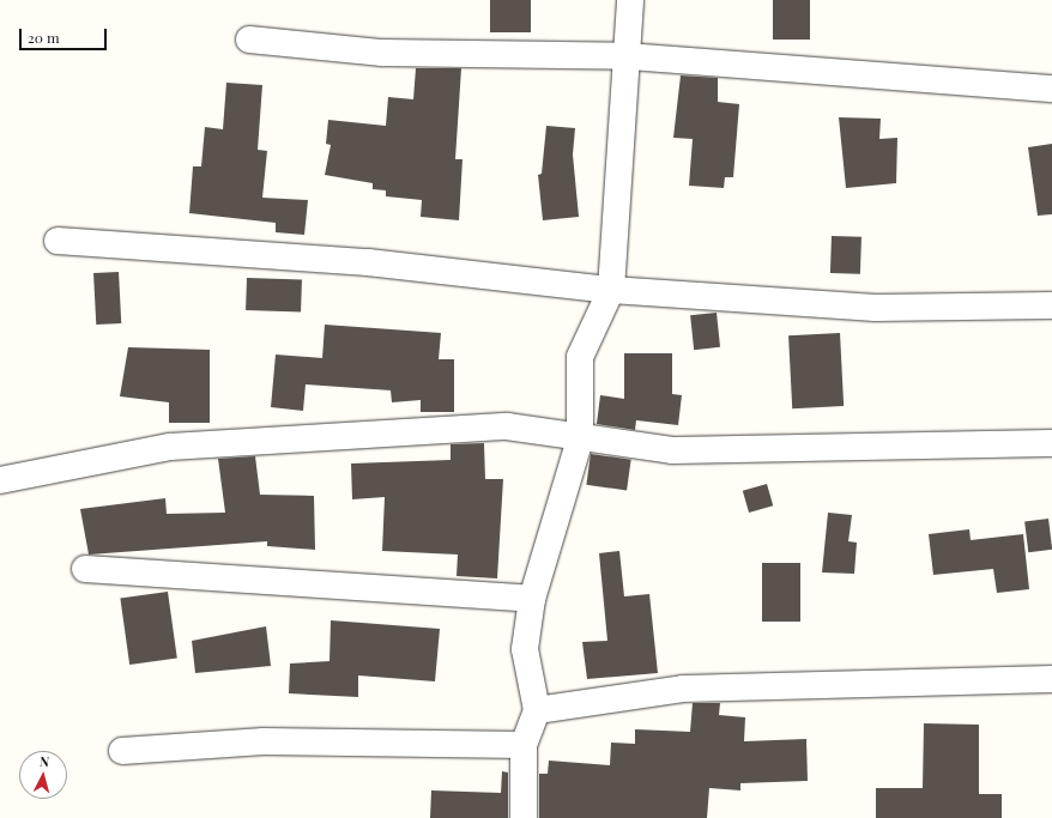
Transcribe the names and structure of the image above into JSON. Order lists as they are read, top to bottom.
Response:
{
  "scale_bar": "20 m",
  "north": "top"
}
